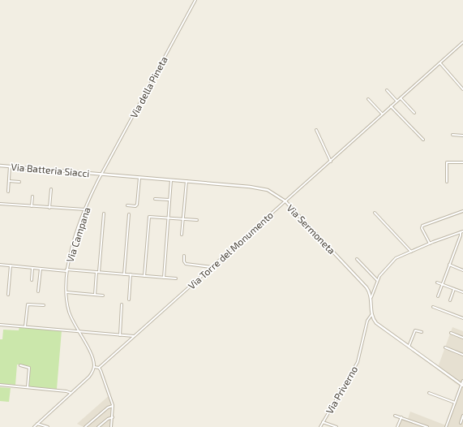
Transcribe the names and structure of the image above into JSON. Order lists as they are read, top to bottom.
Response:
{
  "streets": {
    "street": [
      "Via della Pineta",
      "Via Batteria Siacci",
      "Via Sermoneta",
      "Via Campana",
      "Via Torre del Monumento",
      "Via Priverno"
    ]
  },
  "crossings": [
    ["Via della Pineta", "Via Batteria Siacci"],
    ["Via della Pineta", "Via Sermoneta"],
    ["Via della Pineta", "Via Campana"],
    ["Via Batteria Siacci", "Via Sermoneta"],
    ["Via Batteria Siacci", "Via Campana"],
    ["Via Sermoneta", "Via Campana"],
    ["Via Sermoneta", "Via Torre del Monumento"]
  ]
}
